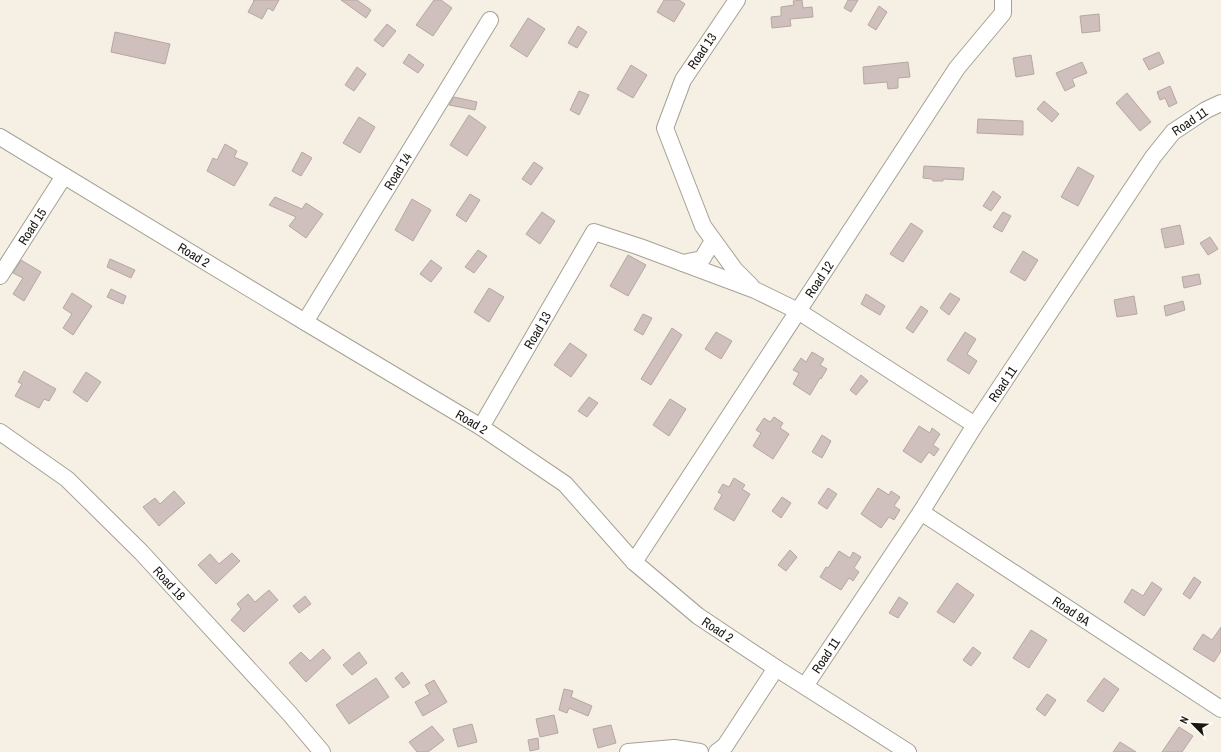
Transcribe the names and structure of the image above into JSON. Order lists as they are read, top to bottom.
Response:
{
  "streets": {
    "street": [
      "Road 13",
      "Road 11",
      "Road 14",
      "Road 15",
      "Road 2",
      "Road 12",
      "Road 18",
      "Road 9A"
    ]
  },
  "crossings": [
    ["Road 13", "Road 2"],
    ["Road 11", "Road 2"],
    ["Road 11", "Road 9A"],
    ["Road 14", "Road 2"],
    ["Road 15", "Road 2"],
    ["Road 2", "Road 12"]
  ],
  "north": "top left"
}
